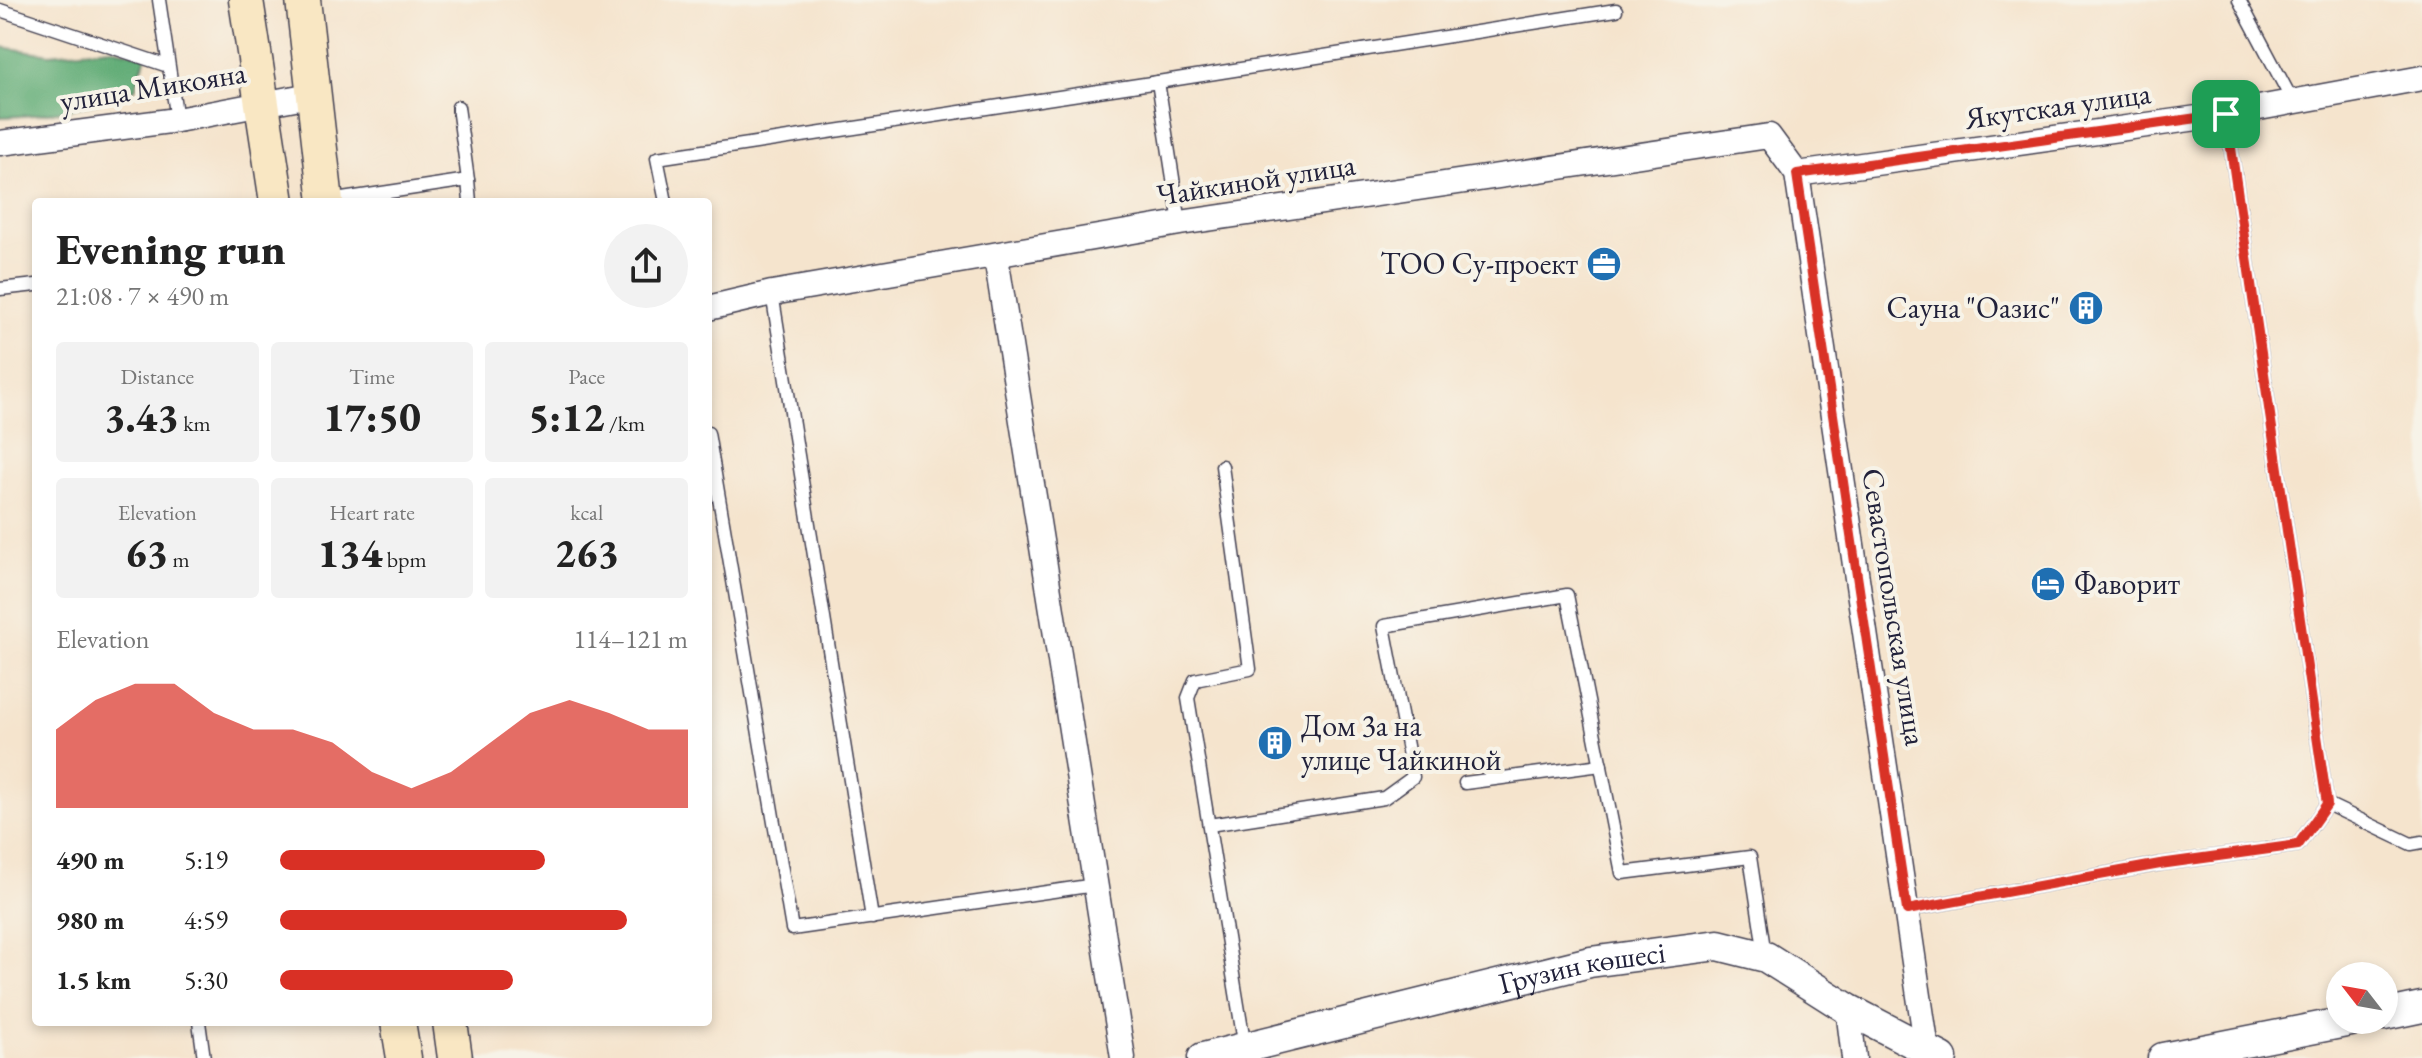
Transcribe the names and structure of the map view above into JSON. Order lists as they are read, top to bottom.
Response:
{
  "streets": {
    "street": [
      "улица Микояна",
      "Якутская улица",
      "Чайкиной улица",
      "Севастопольская улица",
      "Грузин көшесі"
    ]
  },
  "crossings": [
    ["Якутская улица", "Чайкиной улица"],
    ["Якутская улица", "Севастопольская улица"],
    ["Чайкиной улица", "Севастопольская улица"],
    ["Севастопольская улица", "Грузин көшесі"]
  ],
  "places": {
    "office": ["ТОО Су-проект"],
    "building": ["Сауна \"Оазис\"", "Дом 3а на улице Чайкиной"],
    "hotel": ["Фаворит"]
  },
  "north": "top left",
  "page": {
    "heading": ["Evening run", "21:08 · 7 × 490 m"],
    "stats": [
      ["Distance", "3.43 km"],
      ["Time", "17:50"],
      ["Pace", "5:12 /km"],
      ["Elevation", "63 m"],
      ["Heart rate", "134 bpm"],
      ["kcal", "263"]
    ],
    "chart": ["Elevation", "114–121 m"],
    "list": [
      {
        "name": "490 m",
        "note": "5:19"
      },
      {
        "name": "980 m",
        "note": "4:59"
      },
      {
        "name": "1.5 km",
        "note": "5:30"
      }
    ]
  }
}
